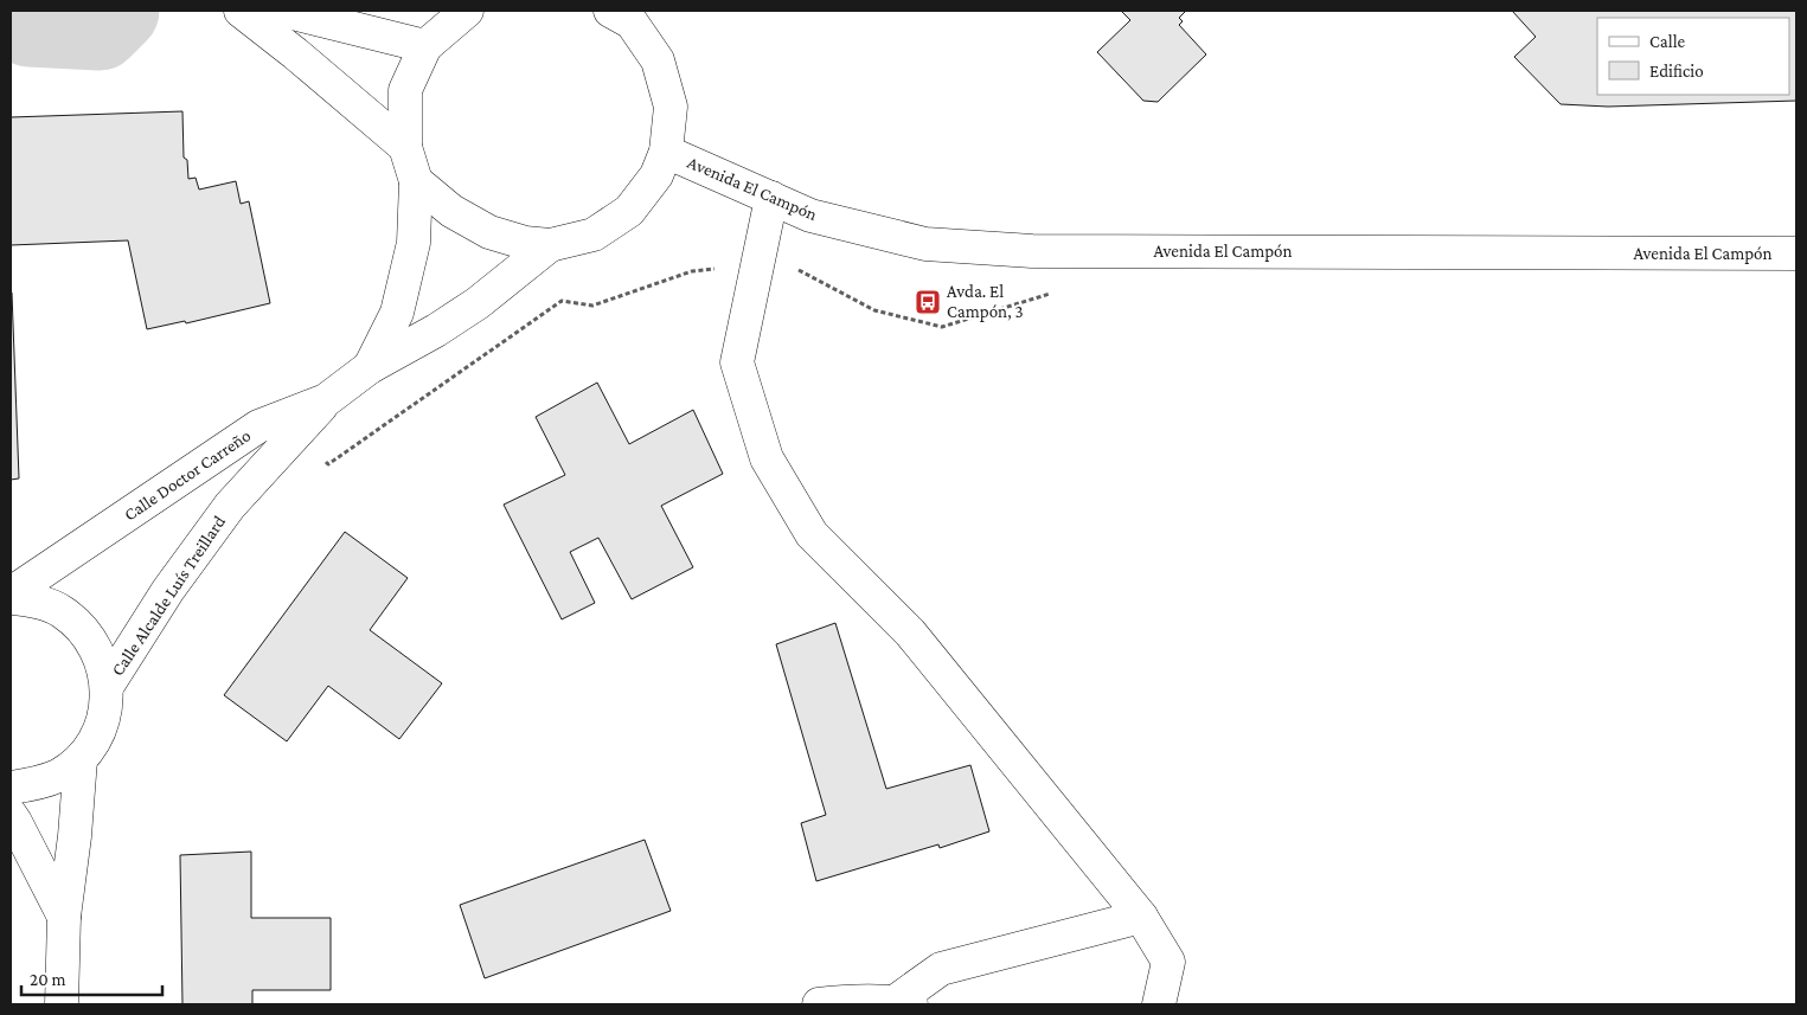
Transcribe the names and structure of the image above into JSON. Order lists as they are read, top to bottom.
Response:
{
  "streets": {
    "street": ["Avenida El Campón", "Calle Doctor Carreño", "Calle Alcalde Luís Treillard"]
  },
  "crossings": [
    ["Calle Doctor Carreño", "Calle Alcalde Luís Treillard"]
  ],
  "places": {
    "bus stop": ["Avda. El Campón, 3"]
  },
  "legend": ["Calle", "Edificio"],
  "scale_bar": "20 m"
}
